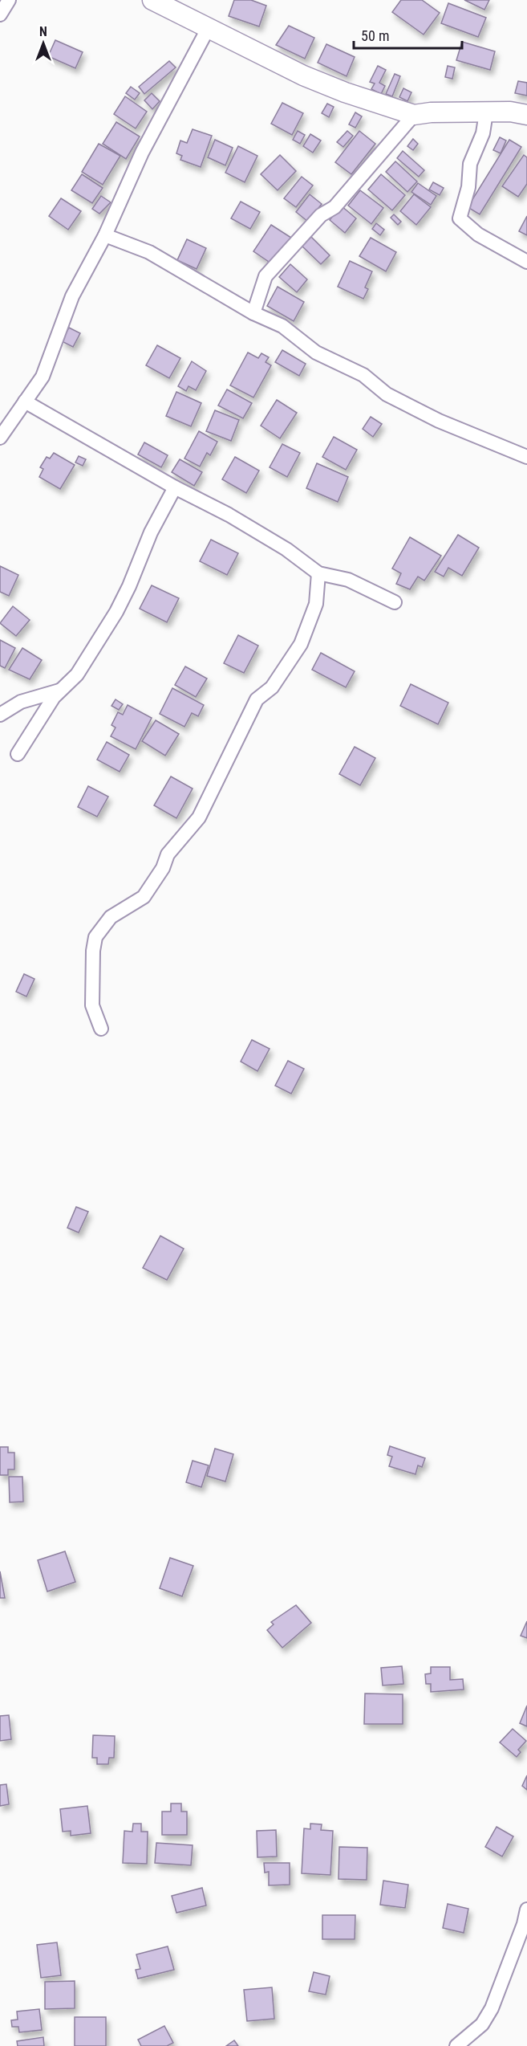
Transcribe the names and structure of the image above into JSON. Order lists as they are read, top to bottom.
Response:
{
  "scale_bar": "50 m",
  "north": "top"
}
